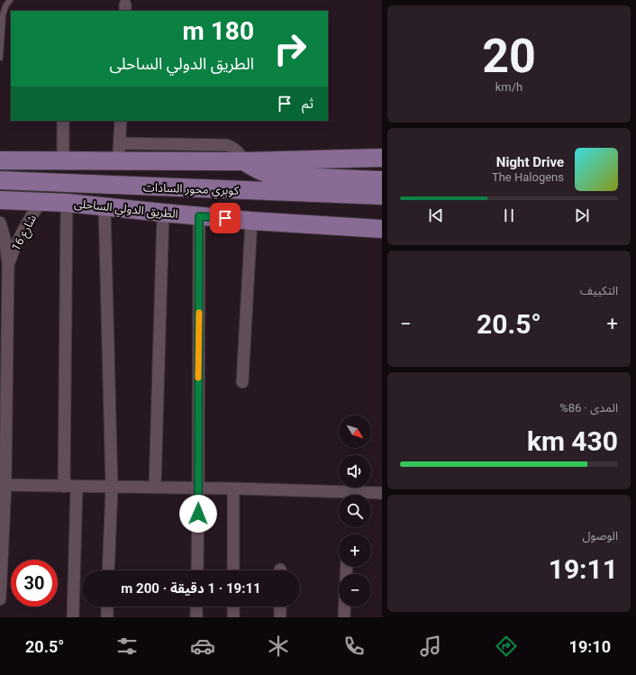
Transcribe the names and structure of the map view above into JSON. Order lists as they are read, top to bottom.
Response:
{
  "streets": {
    "main road": ["كوبري محور السادات", "الطريق الدولي الساحلى"],
    "street": ["شارع 16"]
  },
  "crossings": [
    ["الطريق الدولي الساحلى", "شارع 16"]
  ],
  "north": "bottom right",
  "page": {
    "tile": [
      ["20", "km/h"],
      "التكييف",
      ["المدى · 86%", "430 km"],
      ["الوصول", "19:11"]
    ],
    "turn": ["180 m", "الطريق الدولي الساحلى"],
    "then": "ثم",
    "song": ["Night Drive", "The Halogens"],
    "heat": ["−", "20.5°", "+"],
    "map_buttons": ["+", "−"],
    "limit": "30",
    "trip": "19:11 · 1 دقيقة · 200 m",
    "tabs": ["19:10", "20.5°"]
  }
}
